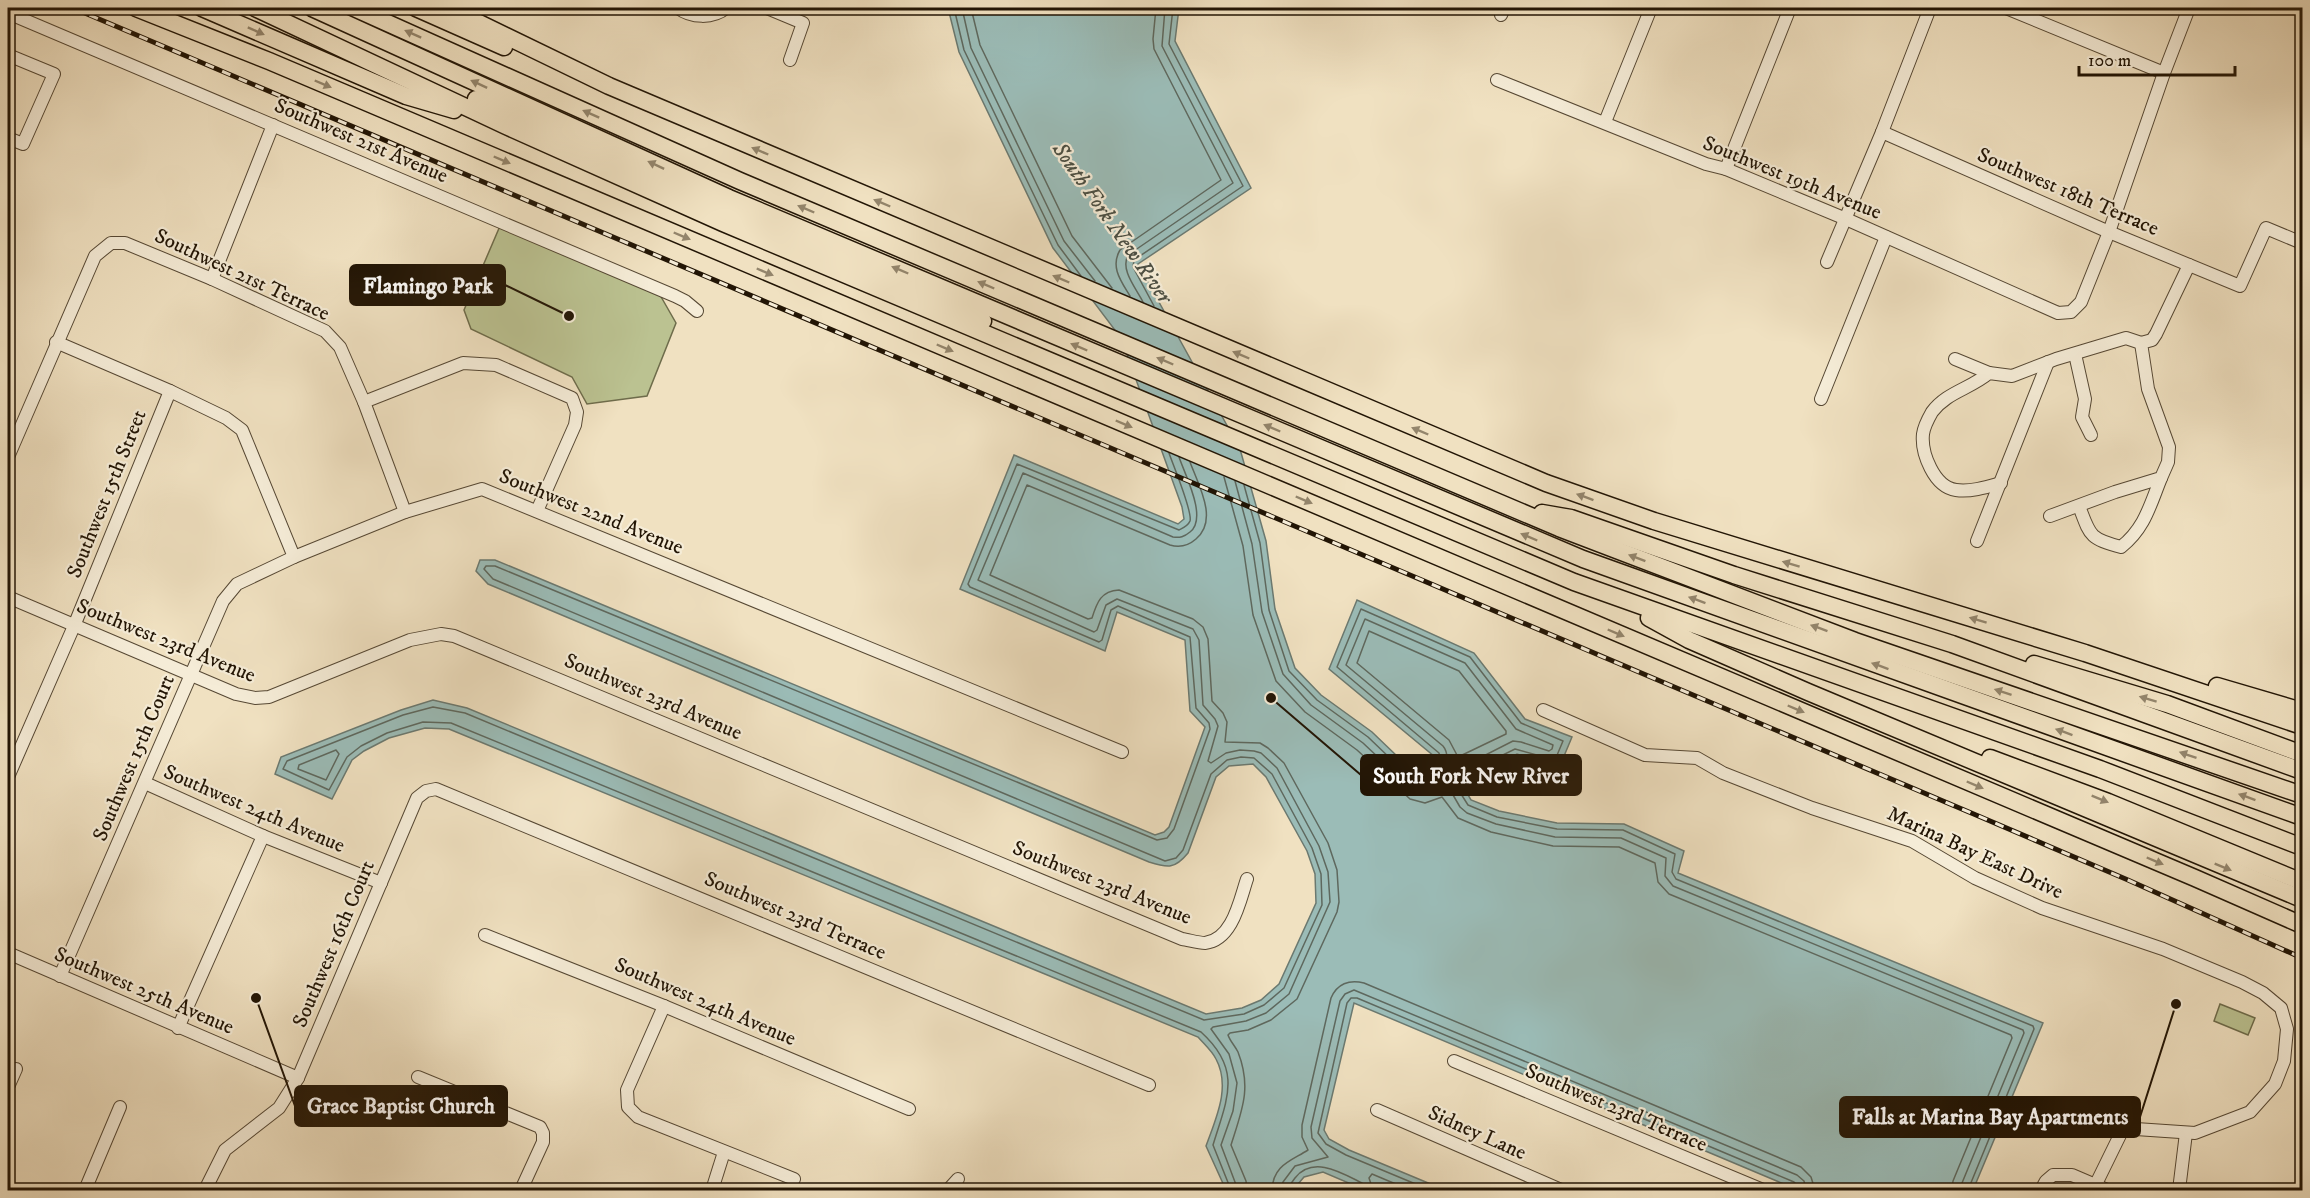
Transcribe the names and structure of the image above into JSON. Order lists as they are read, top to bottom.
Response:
{
  "streets": {
    "street": [
      "Southwest 21st Avenue",
      "Southwest 19th Avenue",
      "Southwest 18th Terrace",
      "Southwest 21st Terrace",
      "Southwest 15th Street",
      "Southwest 22nd Avenue",
      "Southwest 23rd Avenue",
      "Southwest 15th Court",
      "Southwest 24th Avenue",
      "Marina Bay East Drive",
      "Southwest 23rd Terrace",
      "Southwest 16th Court",
      "Southwest 25th Avenue",
      "Sidney Lane"
    ]
  },
  "crossings": [
    ["Southwest 19th Avenue", "Southwest 18th Terrace"],
    ["Southwest 21st Terrace", "Southwest 22nd Avenue"],
    ["Southwest 15th Street", "Southwest 23rd Avenue"],
    ["Southwest 22nd Avenue", "Southwest 15th Court"],
    ["Southwest 23rd Avenue", "Southwest 15th Court"],
    ["Southwest 15th Court", "Southwest 24th Avenue"],
    ["Southwest 15th Court", "Southwest 25th Avenue"],
    ["Southwest 24th Avenue", "Southwest 16th Court"],
    ["Southwest 23rd Terrace", "Southwest 16th Court"],
    ["Southwest 16th Court", "Southwest 25th Avenue"]
  ],
  "water": ["South Fork New River"],
  "places": [
    "Flamingo Park",
    "South Fork New River",
    "Grace Baptist Church",
    "Falls at Marina Bay Apartments"
  ],
  "scale_bar": "100 m"
}
